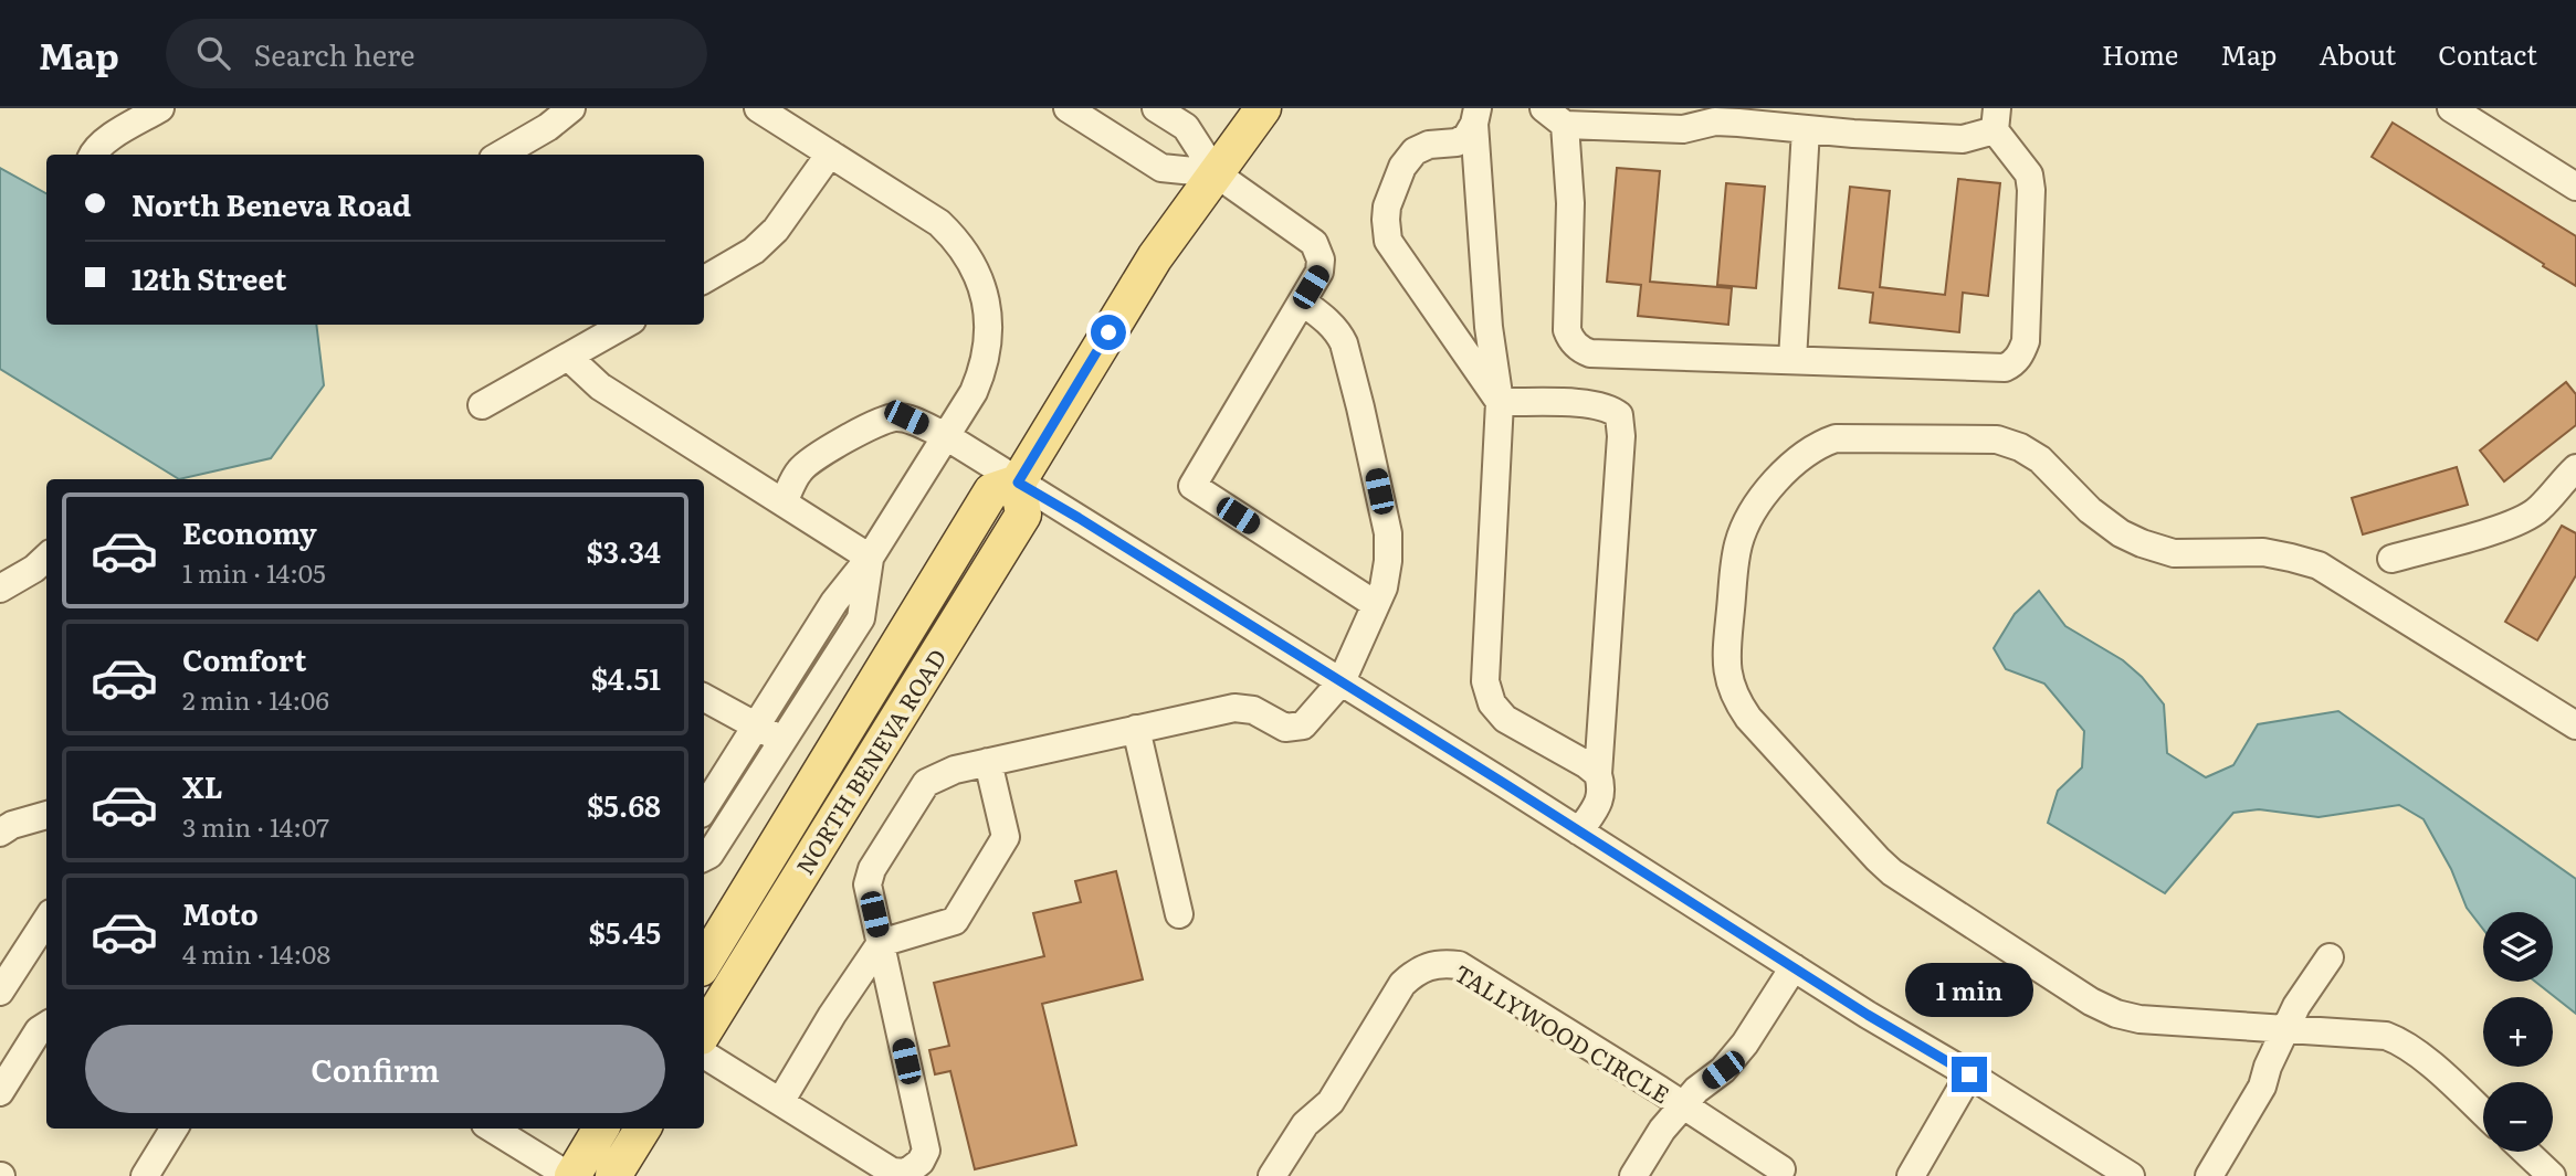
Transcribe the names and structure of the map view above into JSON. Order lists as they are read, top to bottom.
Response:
{
  "streets": {
    "main road": ["NORTH BENEVA ROAD"],
    "street": ["TALLYWOOD CIRCLE"]
  },
  "page": {
    "header": "Map",
    "search": "Search here",
    "nav": [
      "Home",
      "Map",
      "About",
      "Contact"
    ],
    "banner": ["North Beneva Road", "12th Street"],
    "list": [
      {
        "name": "Economy",
        "note": "1 min · 14:05",
        "value": "$3.34"
      },
      {
        "name": "Comfort",
        "note": "2 min · 14:06",
        "value": "$4.51"
      },
      {
        "name": "XL",
        "note": "3 min · 14:07",
        "value": "$5.68"
      },
      {
        "name": "Moto",
        "note": "4 min · 14:08",
        "value": "$5.45"
      }
    ],
    "map_buttons": ["+", "−"],
    "bubble": "1 min",
    "buttons": "Confirm"
  }
}
